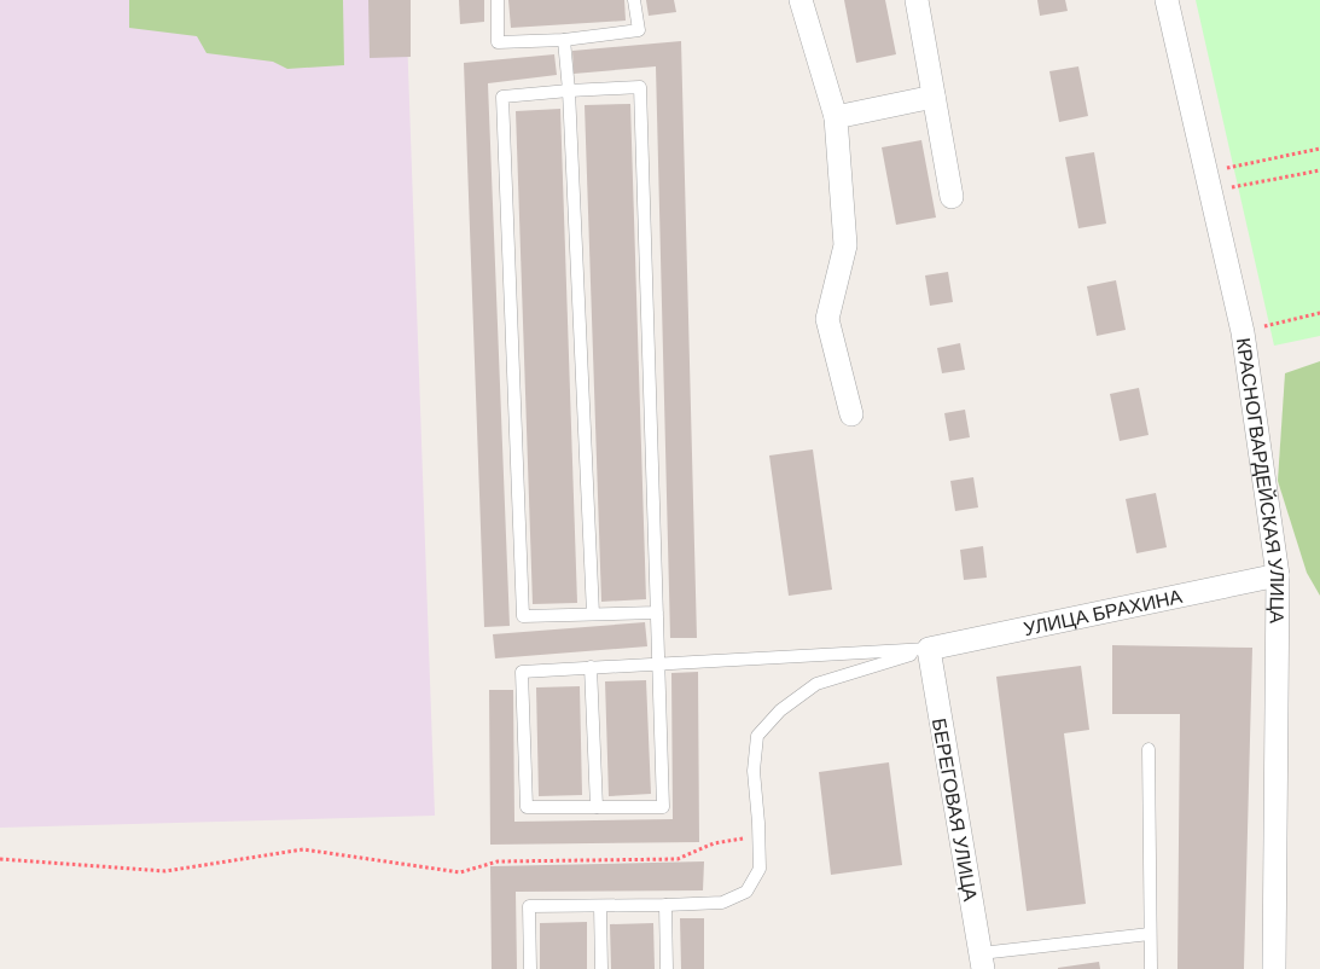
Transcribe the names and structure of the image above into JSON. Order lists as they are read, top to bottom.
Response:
{
  "streets": {
    "street": ["КРАСНОГВАРДЕЙСКАЯ УЛИЦА", "УЛИЦА БРАХИНА", "БЕРЕГОВАЯ УЛИЦА"]
  },
  "crossings": [
    ["КРАСНОГВАРДЕЙСКАЯ УЛИЦА", "УЛИЦА БРАХИНА"],
    ["УЛИЦА БРАХИНА", "БЕРЕГОВАЯ УЛИЦА"]
  ]
}
